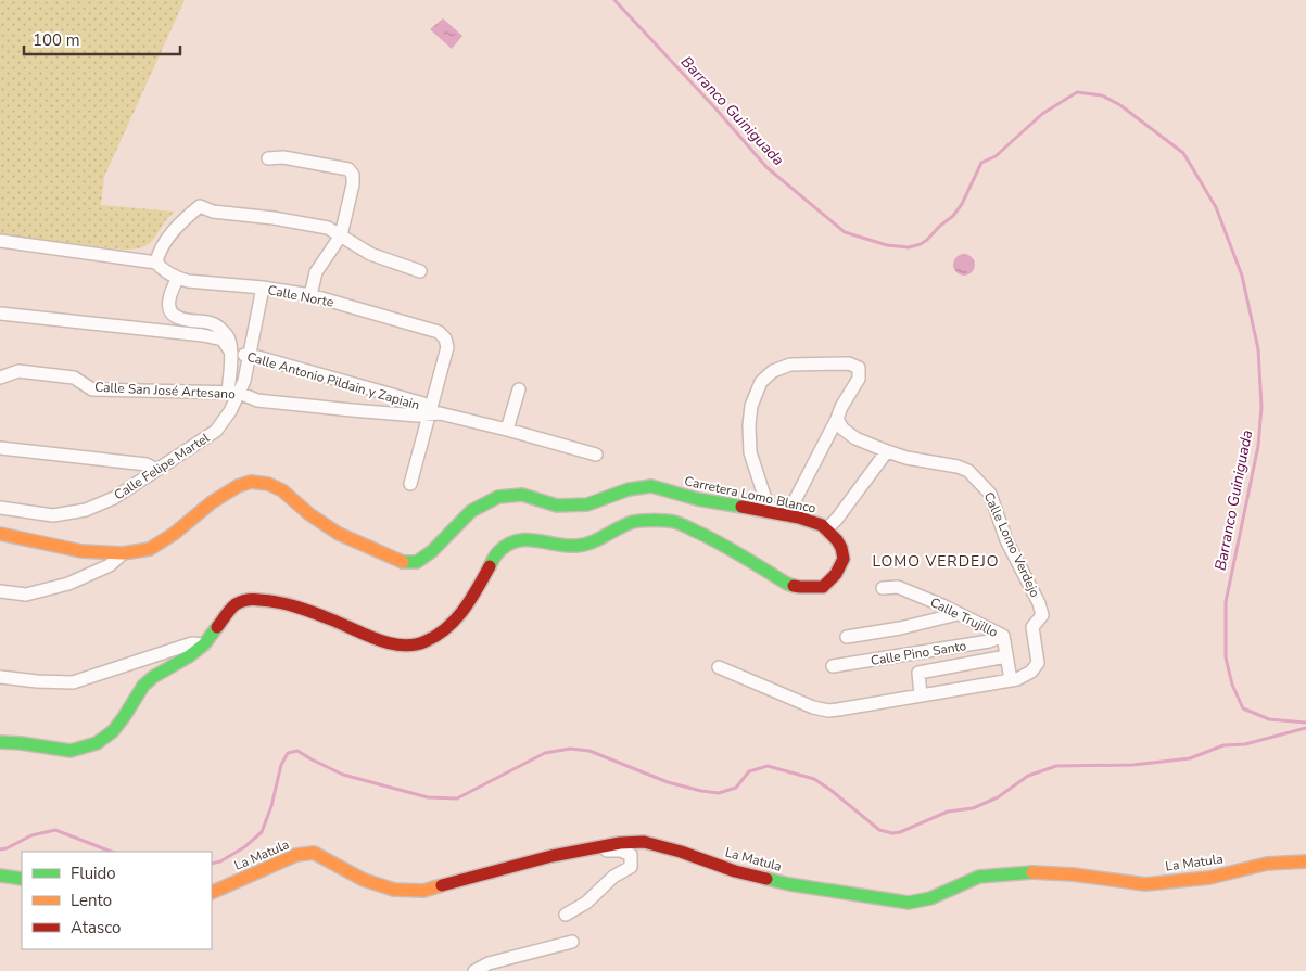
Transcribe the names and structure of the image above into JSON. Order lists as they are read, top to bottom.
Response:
{
  "streets": {
    "street": [
      "Calle Norte",
      "Calle Antonio Pildain y Zapiain",
      "Calle San José Artesano",
      "Calle Felipe Martel",
      "Carretera Lomo Blanco",
      "Calle Lomo Verdejo",
      "Calle Trujillo",
      "Calle Pino Santo",
      "La Matula"
    ]
  },
  "crossings": [
    ["Calle Norte", "Calle Antonio Pildain y Zapiain"],
    ["Calle Norte", "Calle San José Artesano"],
    ["Calle Antonio Pildain y Zapiain", "Calle San José Artesano"],
    ["Calle San José Artesano", "Calle Felipe Martel"],
    ["Calle Lomo Verdejo", "Calle Trujillo"],
    ["Calle Trujillo", "Calle Pino Santo"]
  ],
  "districts": ["LOMO VERDEJO"],
  "water": ["Barranco Guiniguada"],
  "legend": ["Fluido", "Lento", "Atasco"],
  "scale_bar": "100 m"
}
